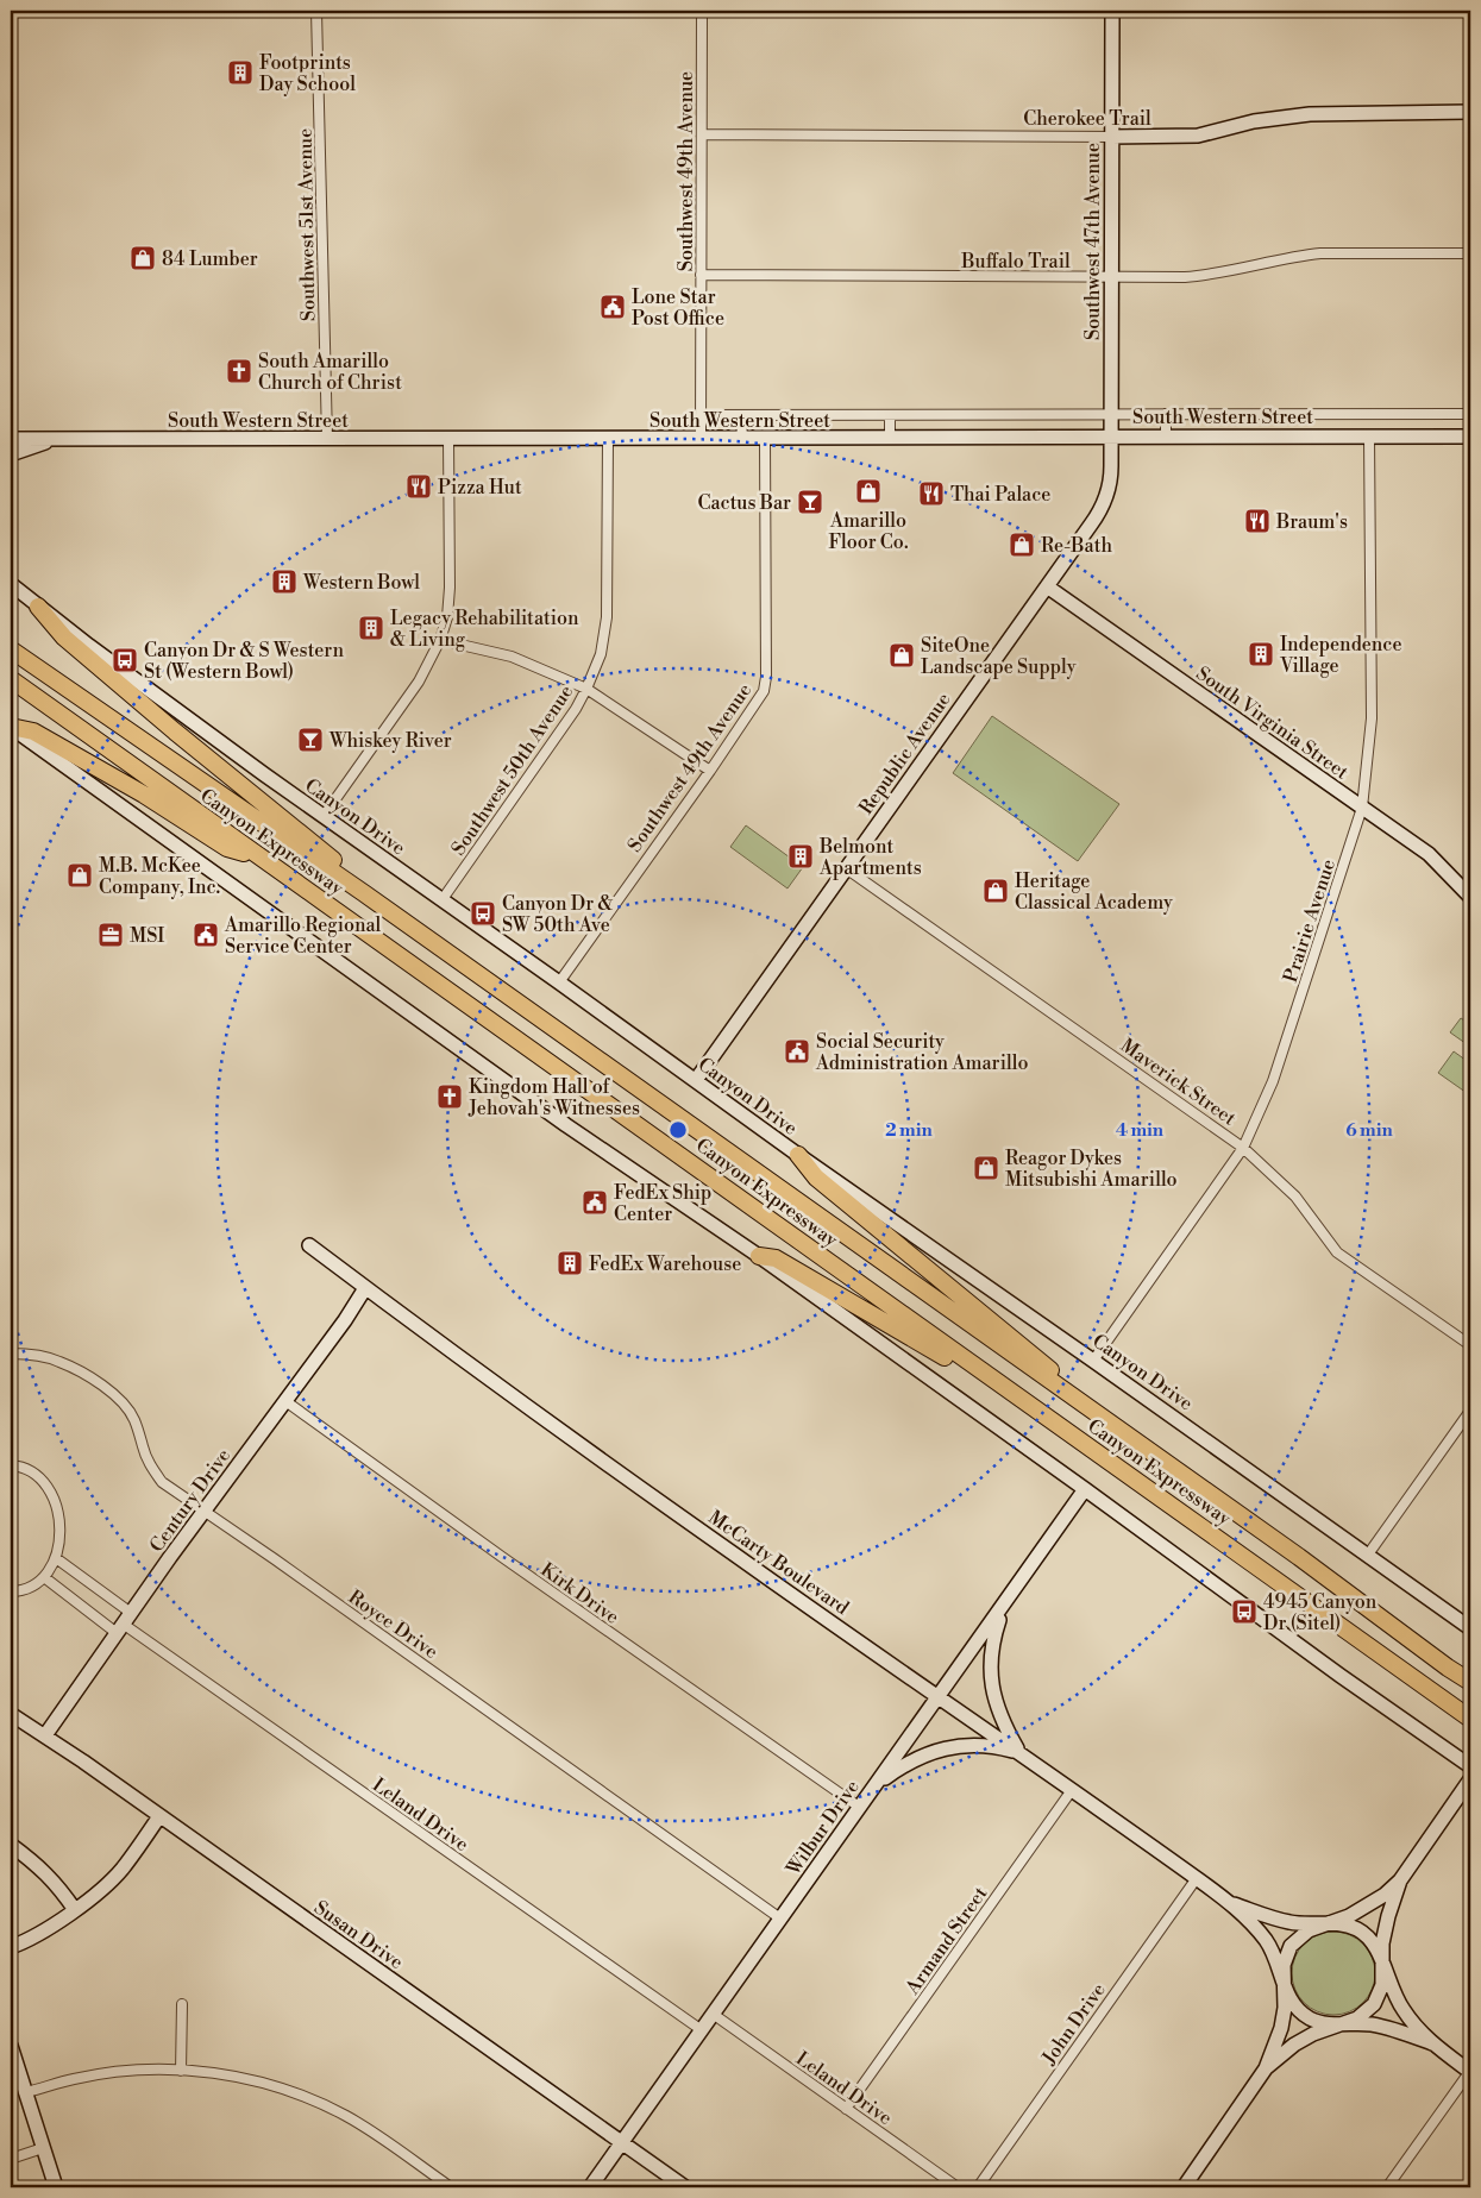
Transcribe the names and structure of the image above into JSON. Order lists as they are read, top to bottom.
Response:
{
  "streets": {
    "highway": ["Canyon Expressway"],
    "main road": [
      "Cherokee Trail",
      "Southwest 47th Avenue",
      "South Western Street",
      "South Virginia Street",
      "Republic Avenue",
      "Canyon Drive",
      "Century Drive",
      "McCarty Boulevard",
      "Wilbur Drive",
      "Susan Drive"
    ],
    "street": [
      "Southwest 49th Avenue",
      "Southwest 51st Avenue",
      "Buffalo Trail",
      "Southwest 50th Avenue",
      "Prairie Avenue",
      "Maverick Street",
      "Kirk Drive",
      "Royce Drive",
      "Leland Drive",
      "Armand Street",
      "John Drive"
    ]
  },
  "crossings": [
    ["Cherokee Trail", "Southwest 49th Avenue"],
    ["Cherokee Trail", "Southwest 47th Avenue"],
    ["Southwest 49th Avenue", "Buffalo Trail"],
    ["Southwest 49th Avenue", "South Western Street"],
    ["Southwest 49th Avenue", "Canyon Drive"],
    ["Southwest 51st Avenue", "South Western Street"],
    ["Southwest 47th Avenue", "Buffalo Trail"],
    ["Southwest 47th Avenue", "South Western Street"],
    ["Southwest 47th Avenue", "Republic Avenue"],
    ["South Western Street", "Republic Avenue"],
    ["South Western Street", "Southwest 50th Avenue"],
    ["South Western Street", "Prairie Avenue"],
    ["South Virginia Street", "Republic Avenue"],
    ["South Virginia Street", "Prairie Avenue"],
    ["Republic Avenue", "Canyon Drive"],
    ["Republic Avenue", "Maverick Street"],
    ["Southwest 50th Avenue", "Canyon Drive"],
    ["Canyon Drive", "Prairie Avenue"],
    ["Prairie Avenue", "Maverick Street"],
    ["Century Drive", "McCarty Boulevard"],
    ["Century Drive", "Kirk Drive"],
    ["Century Drive", "Royce Drive"],
    ["Century Drive", "Leland Drive"],
    ["Century Drive", "Susan Drive"],
    ["McCarty Boulevard", "Wilbur Drive"],
    ["McCarty Boulevard", "Armand Street"],
    ["McCarty Boulevard", "John Drive"],
    ["Kirk Drive", "Wilbur Drive"],
    ["Royce Drive", "Wilbur Drive"],
    ["Leland Drive", "Wilbur Drive"],
    ["Leland Drive", "Armand Street"],
    ["Wilbur Drive", "Susan Drive"]
  ],
  "places": {
    "building": [
      "Footprints Day School",
      "Western Bowl",
      "Legacy Rehabilitation & Living",
      "Independence Village",
      "Belmont Apartments",
      "FedEx Warehouse"
    ],
    "shop": [
      "84 Lumber",
      "Amarillo Floor Co.",
      "Re-Bath",
      "SiteOne Landscape Supply",
      "M.B. McKee Company, Inc.",
      "Heritage Classical Academy",
      "Reagor Dykes Mitsubishi Amarillo"
    ],
    "public building": [
      "Lone Star Post Office",
      "Amarillo Regional Service Center",
      "Social Security Administration Amarillo",
      "FedEx Ship Center"
    ],
    "church": ["South Amarillo Church of Christ", "Kingdom Hall of Jehovah's Witnesses"],
    "restaurant": ["Pizza Hut", "Thai Palace", "Braum's"],
    "bar": ["Cactus Bar", "Whiskey River"],
    "bus stop": ["Canyon Dr & S Western St (Western Bowl)", "Canyon Dr & SW 50th Ave", "4945 Canyon Dr (Sitel)"],
    "office": ["MSI"]
  },
  "rings": ["2 min", "4 min", "6 min"]
}
